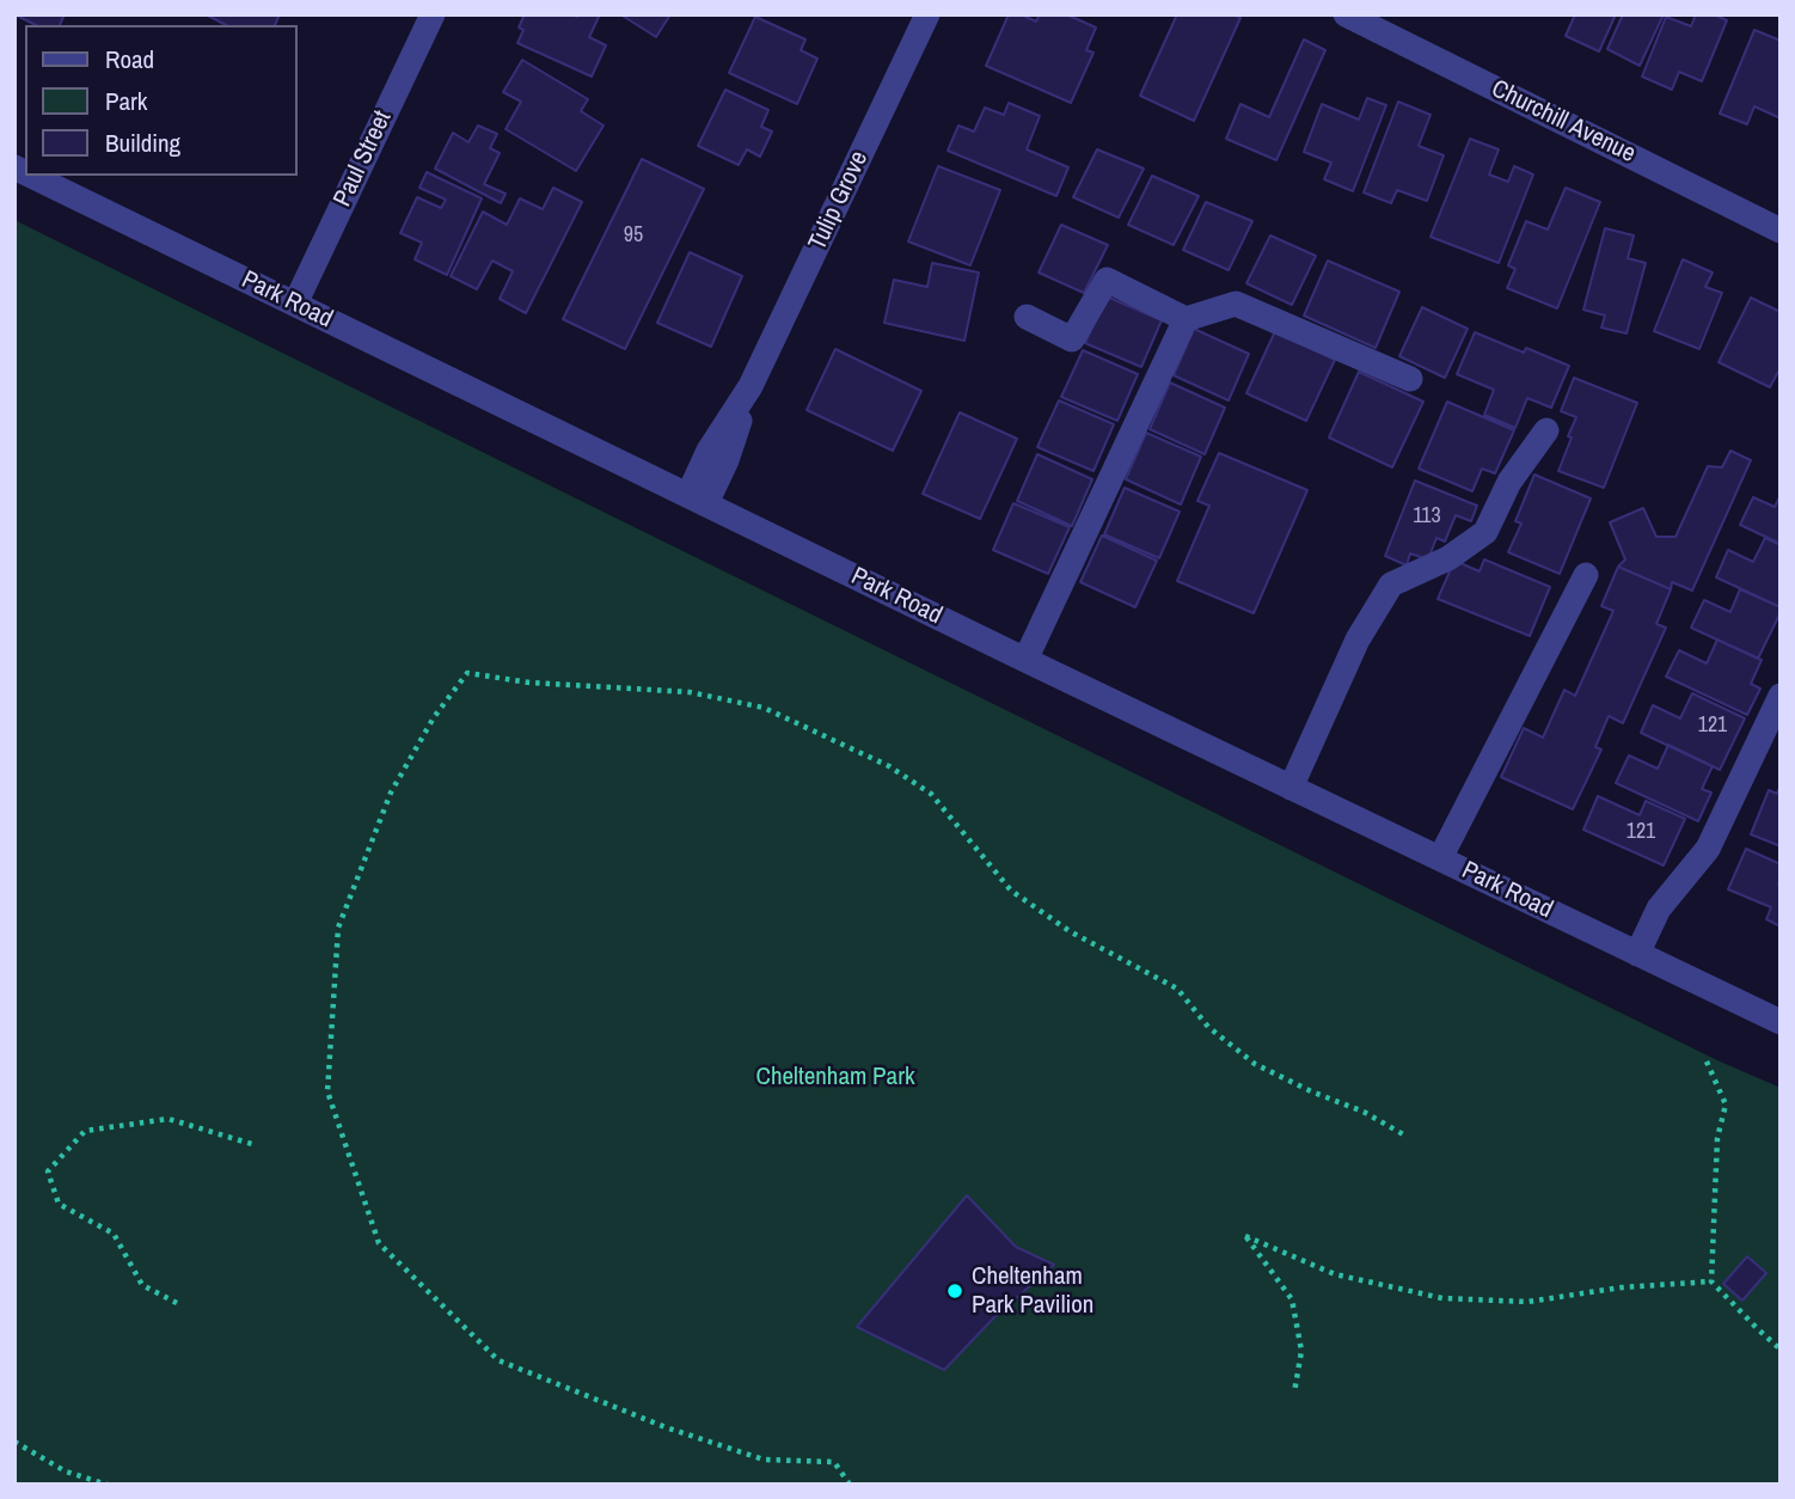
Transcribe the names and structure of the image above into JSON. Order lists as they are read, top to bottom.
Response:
{
  "streets": {
    "street": [
      "Churchill Avenue",
      "Paul Street",
      "Tulip Grove",
      "Park Road"
    ]
  },
  "crossings": [
    ["Paul Street", "Park Road"],
    ["Tulip Grove", "Park Road"]
  ],
  "parks": ["Cheltenham Park"],
  "places": ["Cheltenham Park Pavilion"],
  "house_numbers": [
    "95",
    "113",
    "121",
    "121"
  ],
  "legend": ["Road", "Park", "Building"]
}
